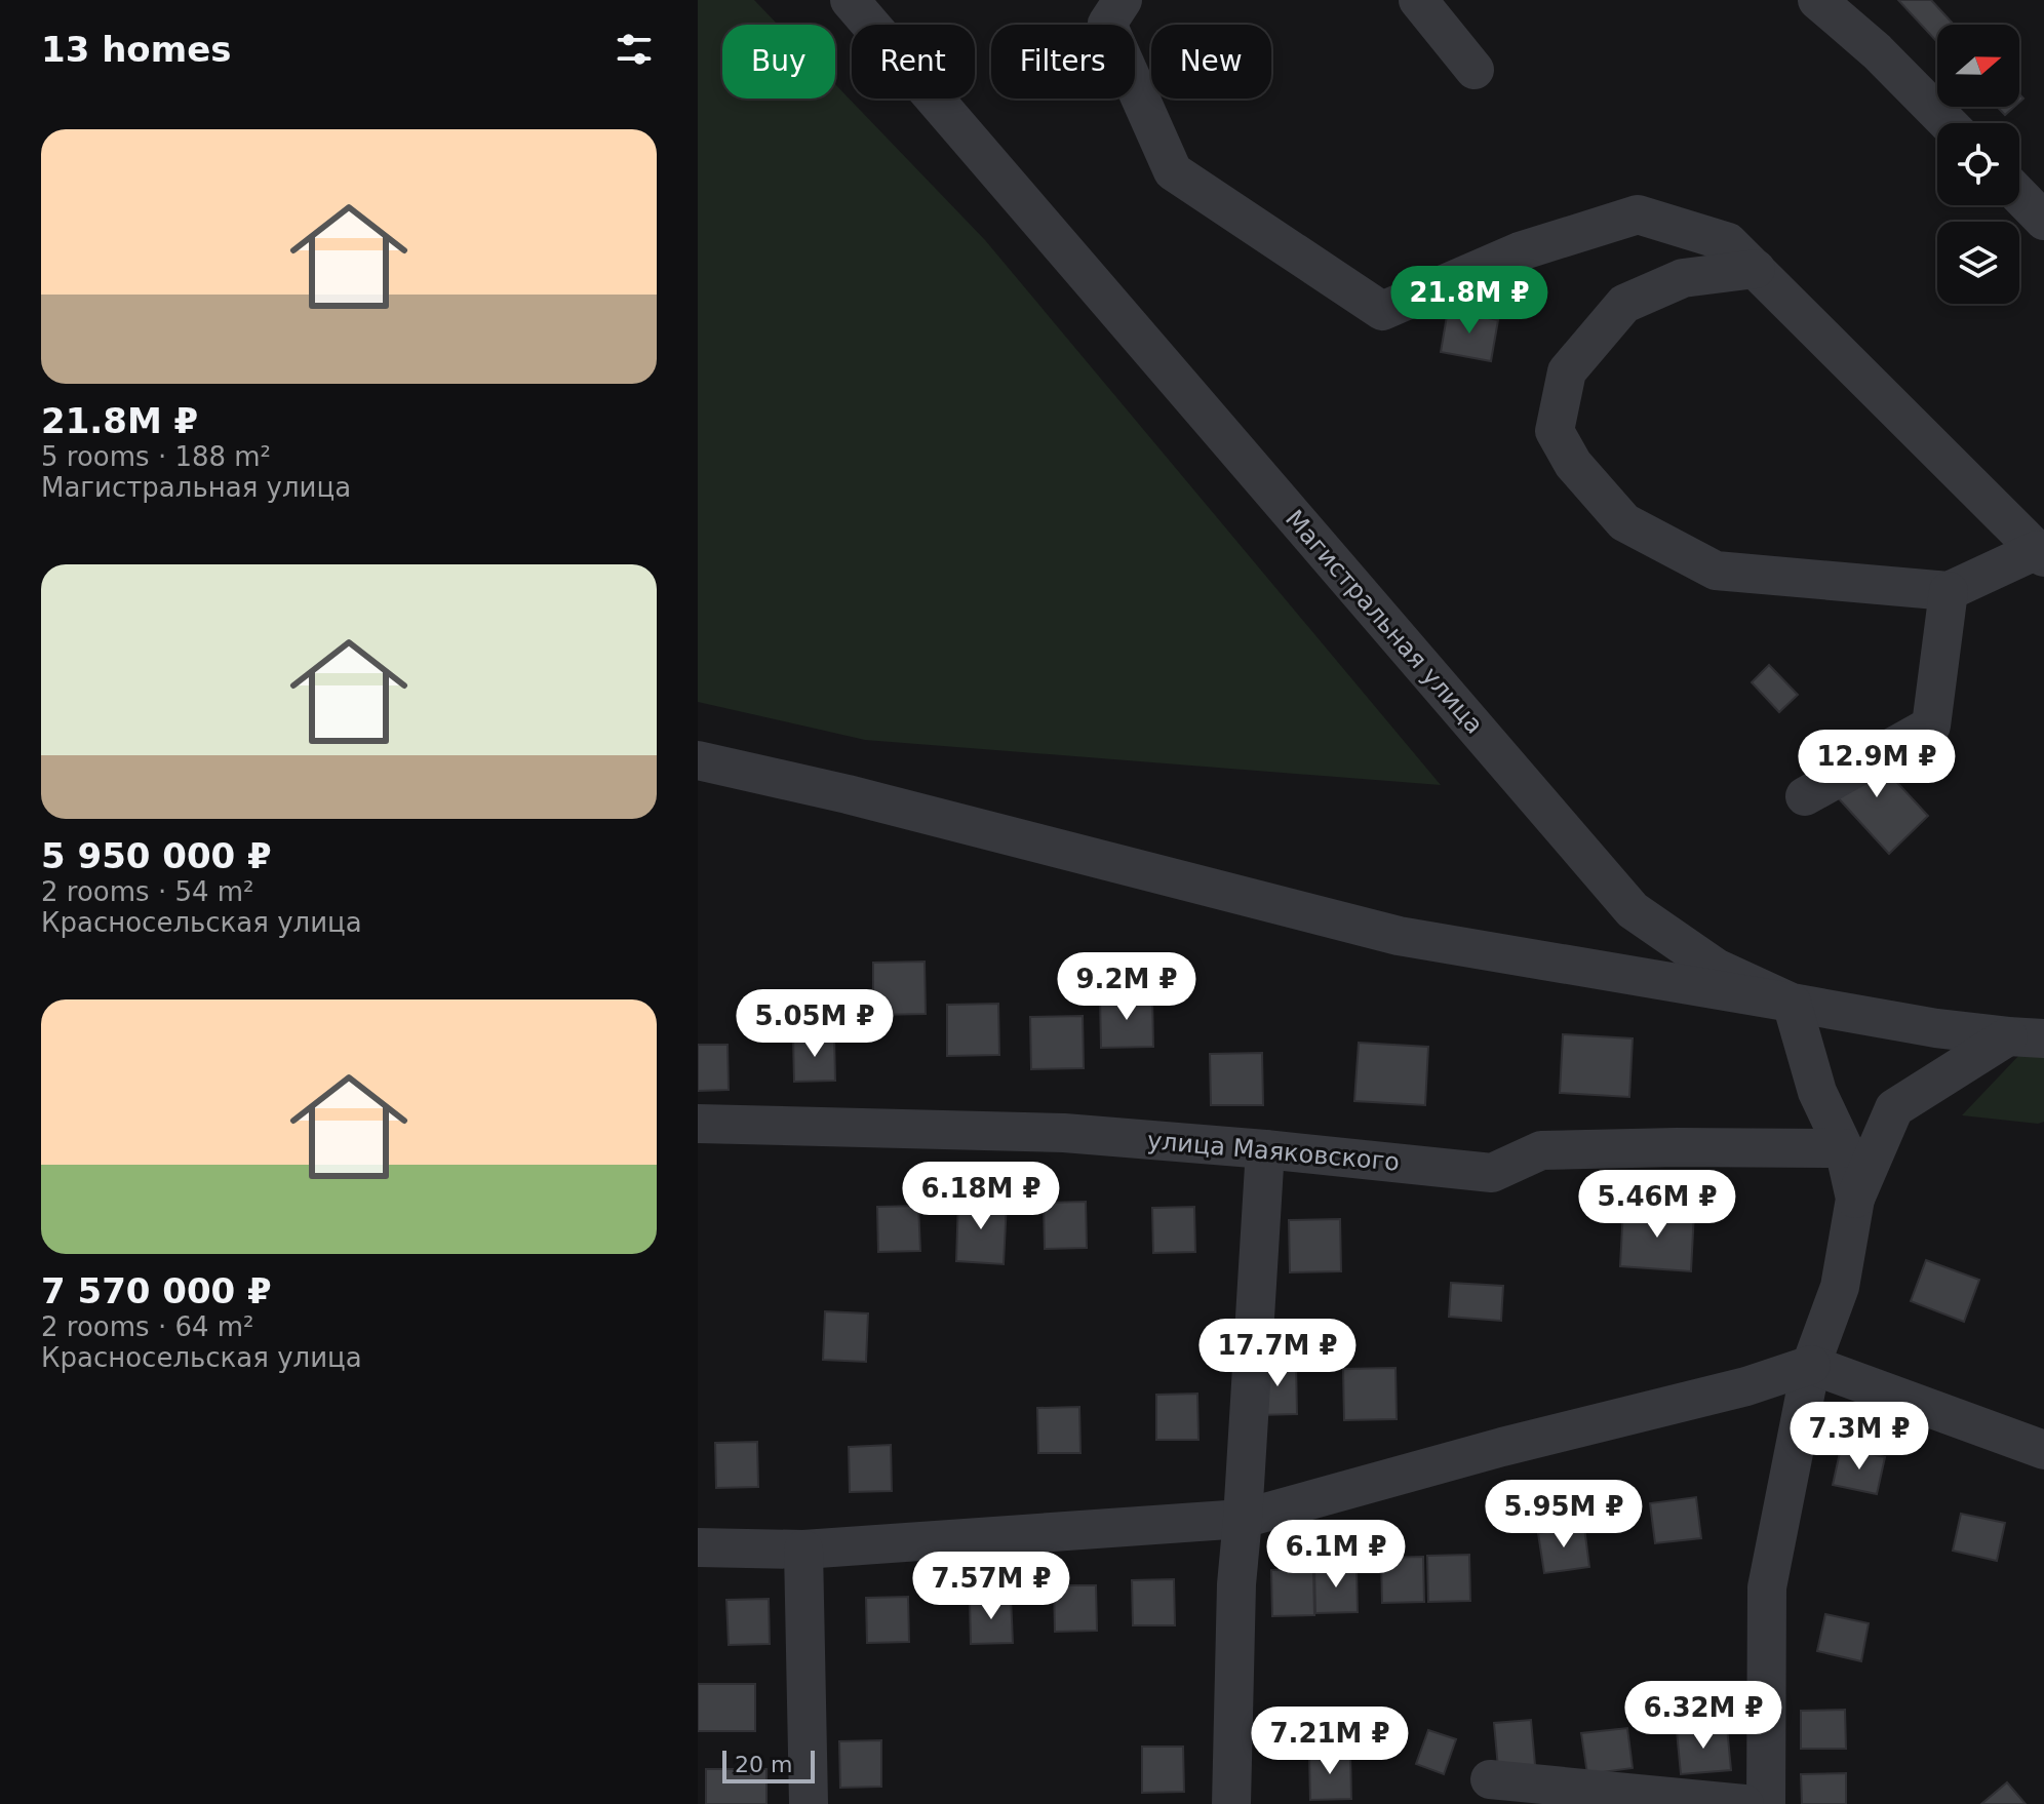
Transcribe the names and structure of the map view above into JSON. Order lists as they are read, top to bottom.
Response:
{
  "streets": {
    "street": ["Магистральная улица", "улица Маяковского"]
  },
  "scale_bar": "20 m",
  "north": "right",
  "page": {
    "heading": "13 homes",
    "chip": [
      "Buy",
      "Rent",
      "Filters",
      "New"
    ],
    "list": [
      {
        "name": "21.8M ₽",
        "note": "5 rooms · 188 m² · Магистральная улица"
      },
      {
        "name": "5 950 000 ₽",
        "note": "2 rooms · 54 m² · Красносельская улица"
      },
      {
        "name": "7 570 000 ₽",
        "note": "2 rooms · 64 m² · Красносельская улица"
      }
    ],
    "price": [
      "21.8M ₽",
      "12.9M ₽",
      "9.2M ₽",
      "5.05M ₽",
      "6.18M ₽",
      "5.46M ₽",
      "17.7M ₽",
      "7.3M ₽",
      "5.95M ₽",
      "6.1M ₽",
      "7.57M ₽",
      "6.32M ₽",
      "7.21M ₽"
    ],
    "scale": "20 m"
  }
}
